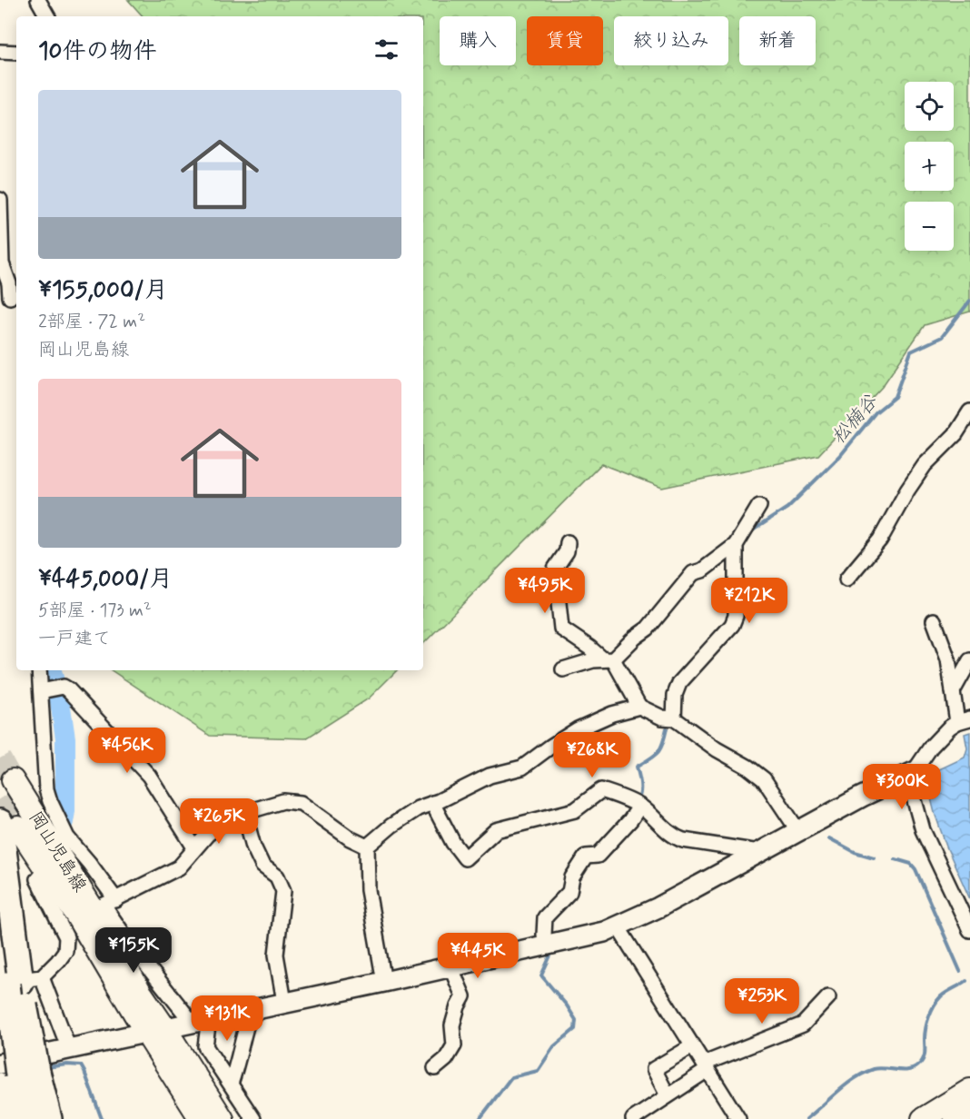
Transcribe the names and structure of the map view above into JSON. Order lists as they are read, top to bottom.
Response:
{
  "streets": {
    "main road": ["岡山児島線"]
  },
  "water": ["松楠谷"],
  "page": {
    "chip": [
      "購入",
      "賃貸",
      "絞り込み",
      "新着"
    ],
    "heading": "10件の物件",
    "map_buttons": ["+", "−"],
    "list": [
      {
        "name": "¥155,000/月",
        "note": "2部屋 · 72 m² · 岡山児島線"
      },
      {
        "name": "¥445,000/月",
        "note": "5部屋 · 173 m² · 一戸建て"
      }
    ],
    "price": [
      "¥495K",
      "¥212K",
      "¥456K",
      "¥268K",
      "¥300K",
      "¥265K",
      "¥155K",
      "¥445K",
      "¥253K",
      "¥131K"
    ]
  }
}
